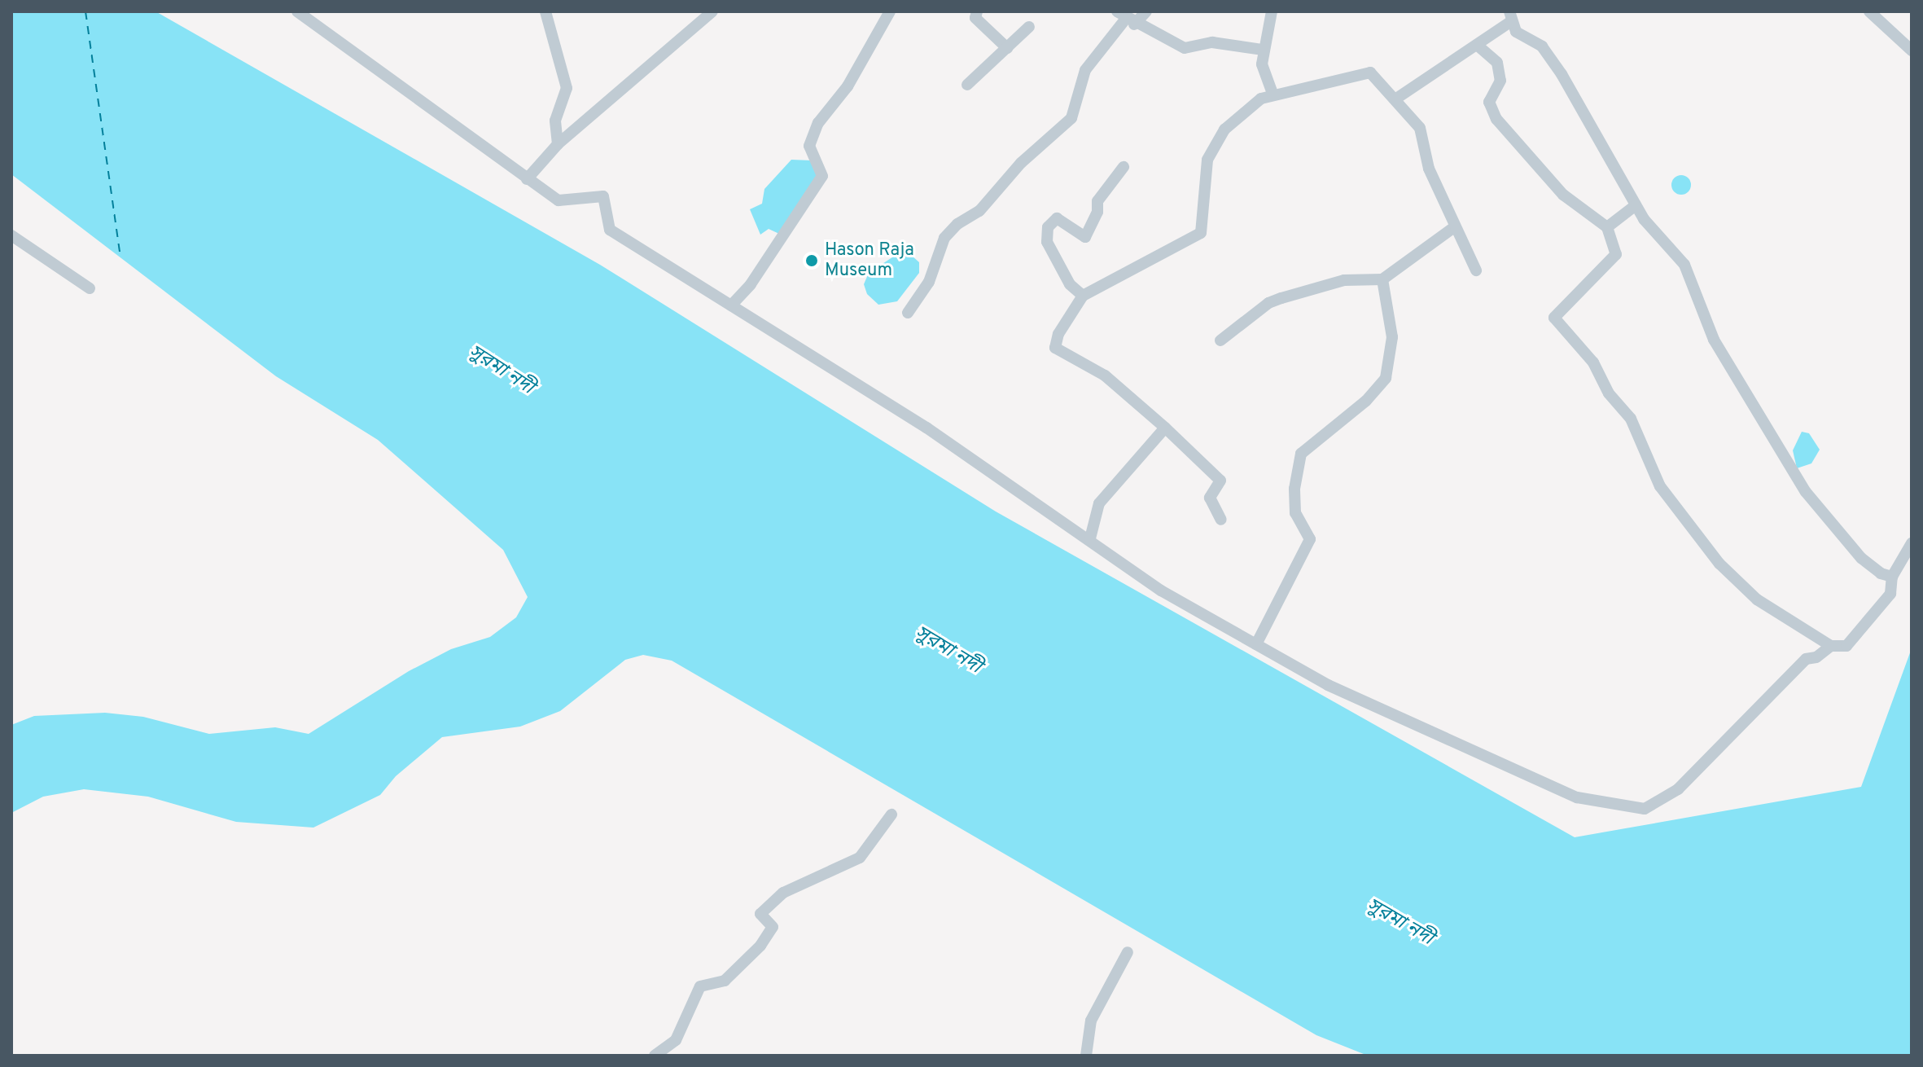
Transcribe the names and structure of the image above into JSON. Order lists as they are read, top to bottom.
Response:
{
  "water": ["সুরমা নদী"],
  "places": ["Hason Raja Museum"]
}
